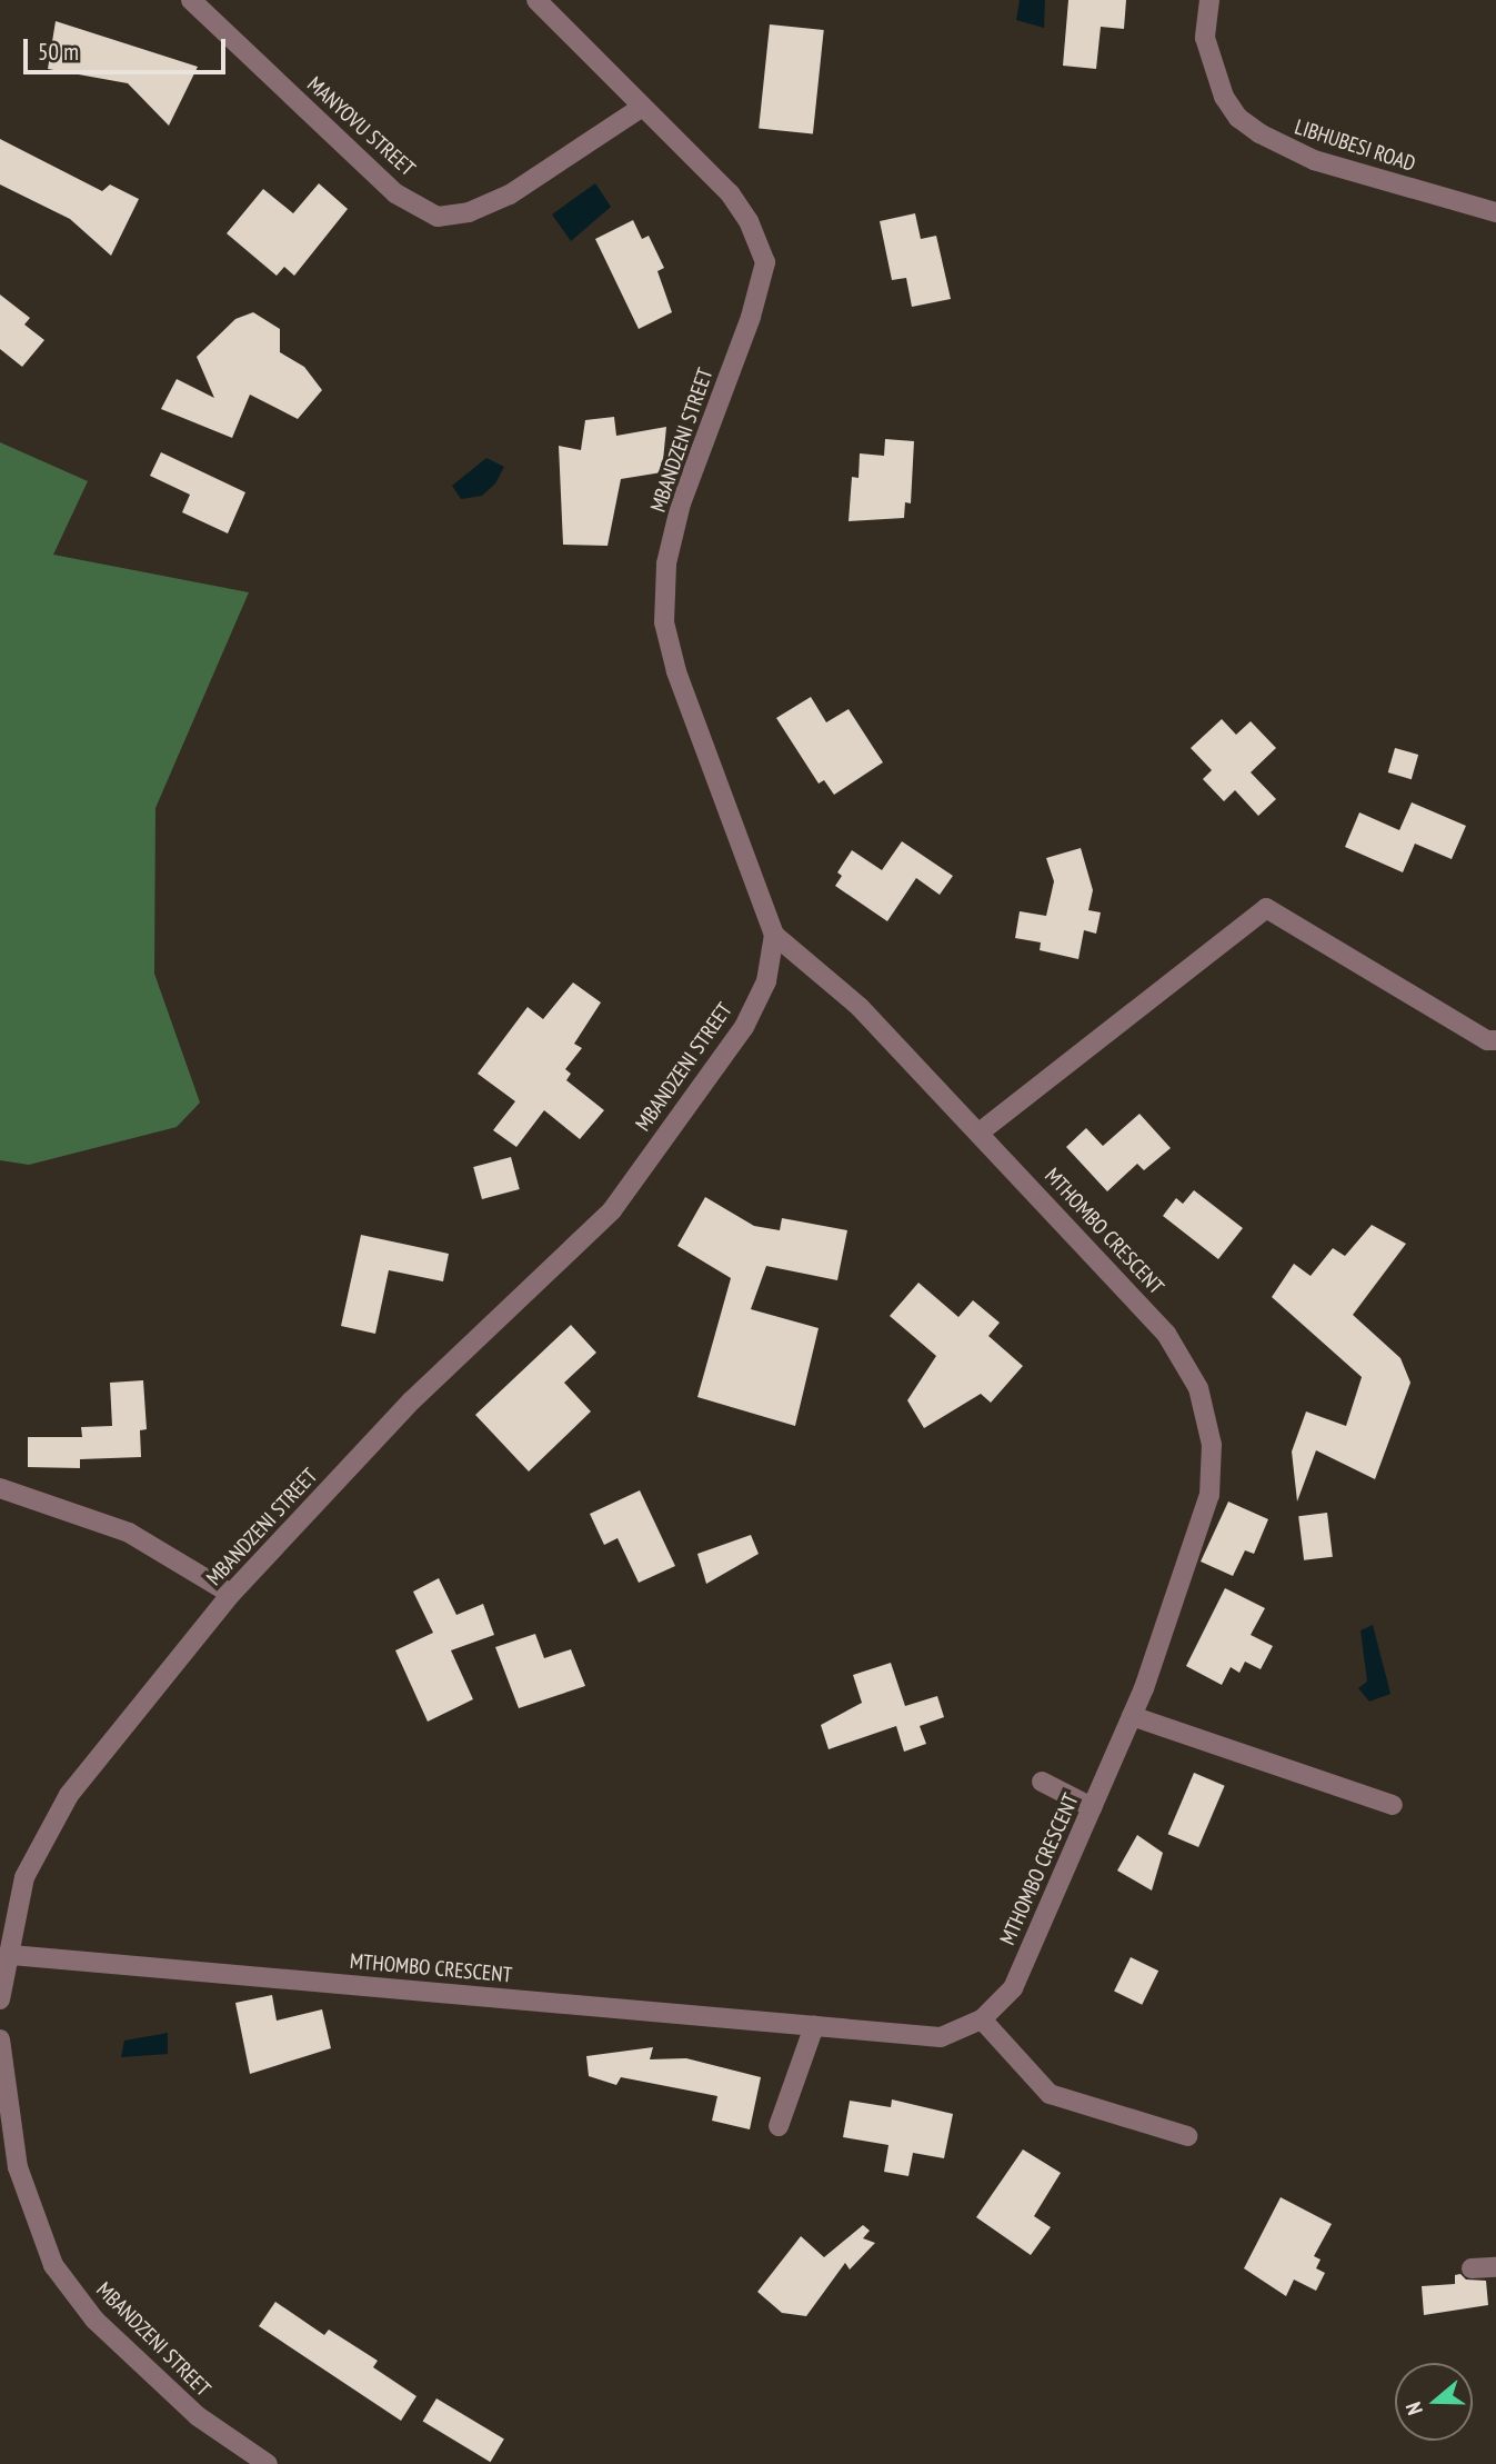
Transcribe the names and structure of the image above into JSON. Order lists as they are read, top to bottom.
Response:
{
  "streets": {
    "street": [
      "MANYOVU STREET",
      "LIBHUBESI ROAD",
      "MBANDZENI STREET",
      "MTHOMBO CRESCENT"
    ]
  },
  "crossings": [
    ["MANYOVU STREET", "MBANDZENI STREET"],
    ["MBANDZENI STREET", "MTHOMBO CRESCENT"]
  ],
  "scale_bar": "50 m",
  "north": "left"
}
